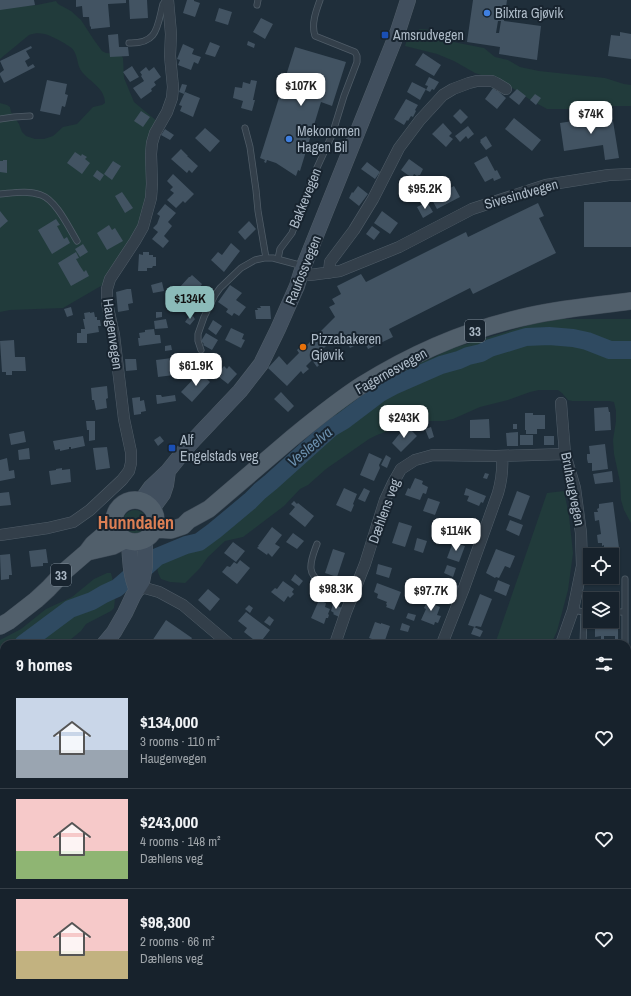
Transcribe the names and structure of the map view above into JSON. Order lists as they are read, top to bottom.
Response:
{
  "streets": {
    "main road": ["Raufossvegen", "33", "Fagernesvegen"],
    "street": [
      "Sivesindvegen",
      "Haugenvegen",
      "Bruhaugvegen",
      "Dæhlens veg"
    ],
    "lane": ["Bakkevegen"]
  },
  "crossings": [
    ["Sivesindvegen", "Raufossvegen"],
    ["Raufossvegen", "33"],
    ["Raufossvegen", "Fagernesvegen"],
    ["33", "Fagernesvegen"],
    ["Bruhaugvegen", "Dæhlens veg"]
  ],
  "districts": ["Hunndalen"],
  "water": ["Vesleelva"],
  "places": {
    "other": ["Bilxtra Gjøvik", "Mekonomen Hagen Bil", "Pizzabakeren Gjøvik"],
    "transit": ["Amsrudvegen", "Alf Engelstads veg"]
  },
  "page": {
    "price": [
      "$107K",
      "$74K",
      "$95.2K",
      "$134K",
      "$61.9K",
      "$243K",
      "$114K",
      "$98.3K",
      "$97.7K"
    ],
    "heading": "9 homes",
    "list": [
      {
        "name": "$134,000",
        "note": "3 rooms · 110 m² · Haugenvegen"
      },
      {
        "name": "$243,000",
        "note": "4 rooms · 148 m² · Dæhlens veg"
      },
      {
        "name": "$98,300",
        "note": "2 rooms · 66 m² · Dæhlens veg"
      }
    ]
  }
}
